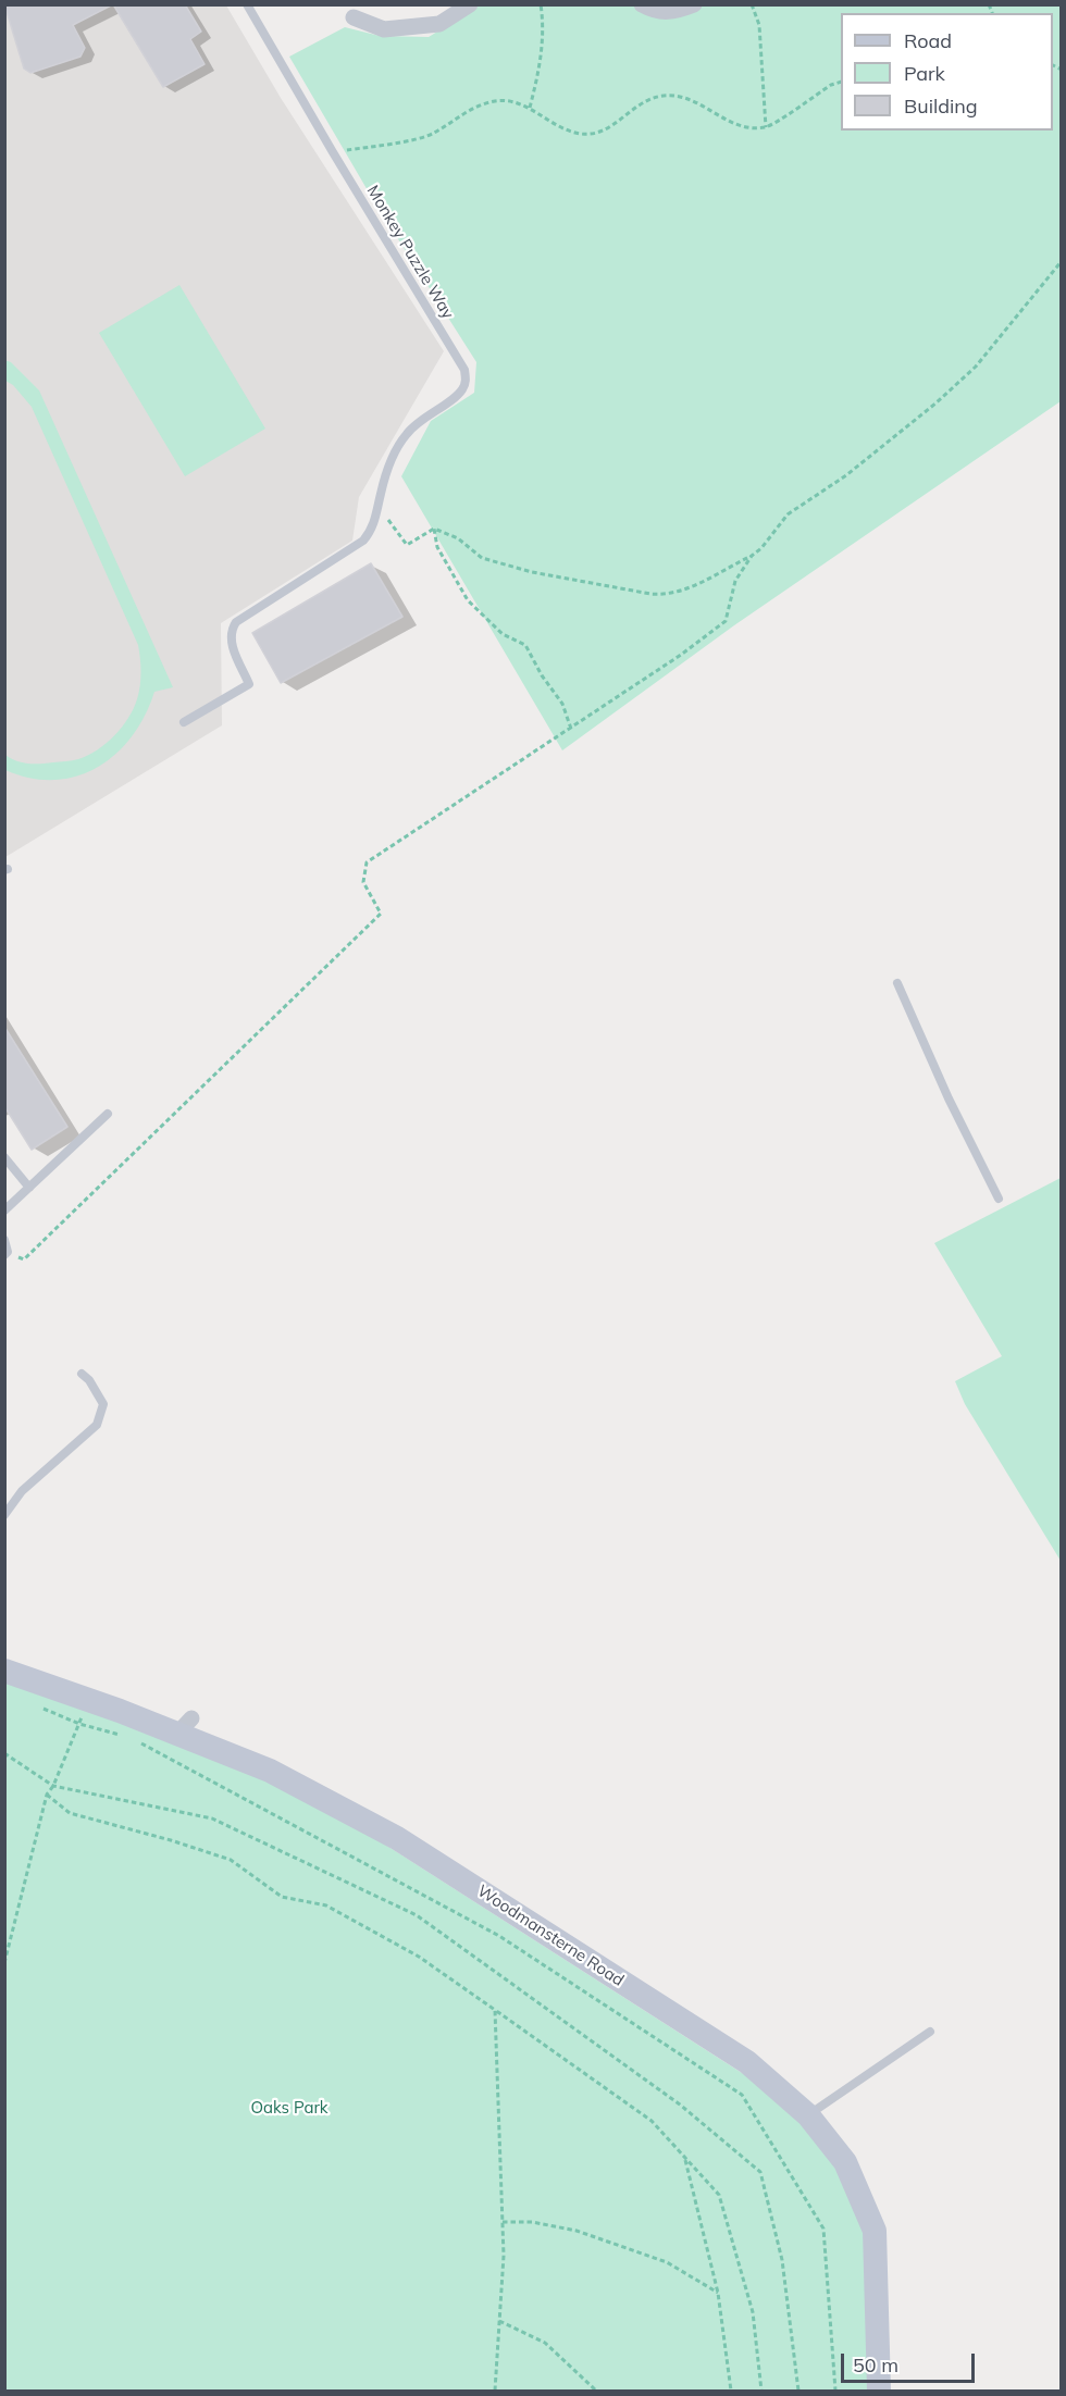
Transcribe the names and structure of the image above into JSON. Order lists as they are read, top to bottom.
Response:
{
  "streets": {
    "main road": ["Woodmansterne Road"],
    "lane": ["Monkey Puzzle Way"]
  },
  "parks": ["Oaks Park"],
  "legend": ["Road", "Park", "Building"],
  "scale_bar": "50 m"
}
